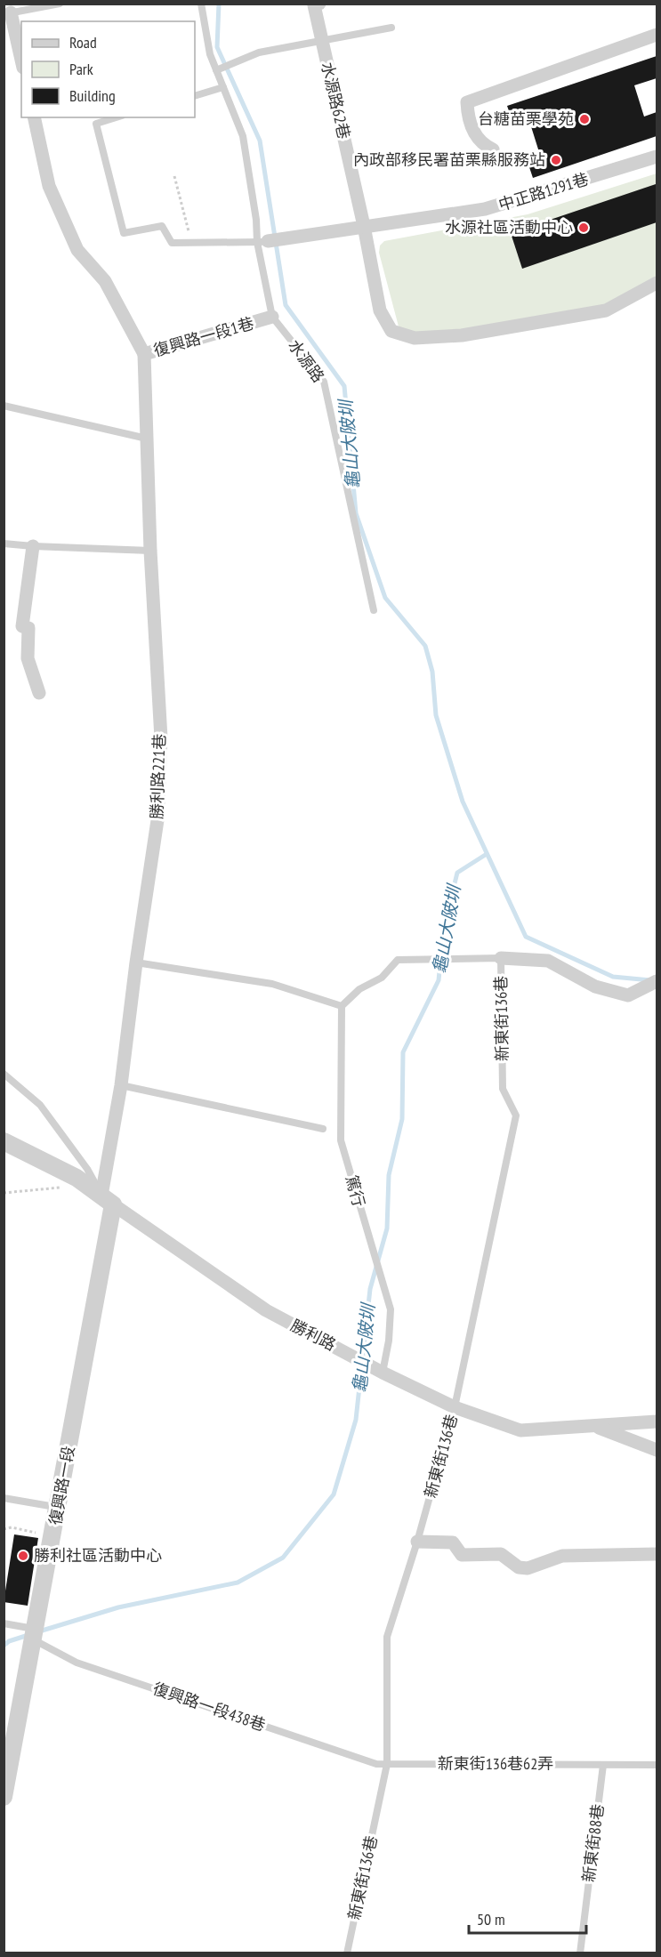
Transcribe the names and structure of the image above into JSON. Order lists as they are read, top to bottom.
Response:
{
  "streets": {
    "street": [
      "水源路62巷",
      "中正路1291巷",
      "復興路一段1巷",
      "勝利路221巷",
      "勝利路",
      "復興路一段"
    ],
    "lane": [
      "水源路",
      "新東街136巷",
      "篤行",
      "復興路一段438巷",
      "新東街136巷62弄",
      "新東街88巷"
    ]
  },
  "crossings": [
    ["水源路62巷", "中正路1291巷"],
    ["復興路一段1巷", "水源路"],
    ["復興路一段1巷", "勝利路221巷"],
    ["勝利路221巷", "勝利路"],
    ["勝利路221巷", "復興路一段"],
    ["新東街136巷", "勝利路"],
    ["新東街136巷", "復興路一段438巷"],
    ["新東街136巷", "新東街136巷62弄"],
    ["篤行", "勝利路"],
    ["勝利路", "復興路一段"],
    ["復興路一段", "復興路一段438巷"],
    ["復興路一段438巷", "新東街136巷62弄"],
    ["新東街136巷62弄", "新東街88巷"]
  ],
  "water": ["龜山大陂圳"],
  "places": [
    "台糖苗栗學苑",
    "內政部移民署苗栗縣服務站",
    "水源社區活動中心",
    "勝利社區活動中心"
  ],
  "legend": ["Road", "Park", "Building"],
  "scale_bar": "50 m"
}
